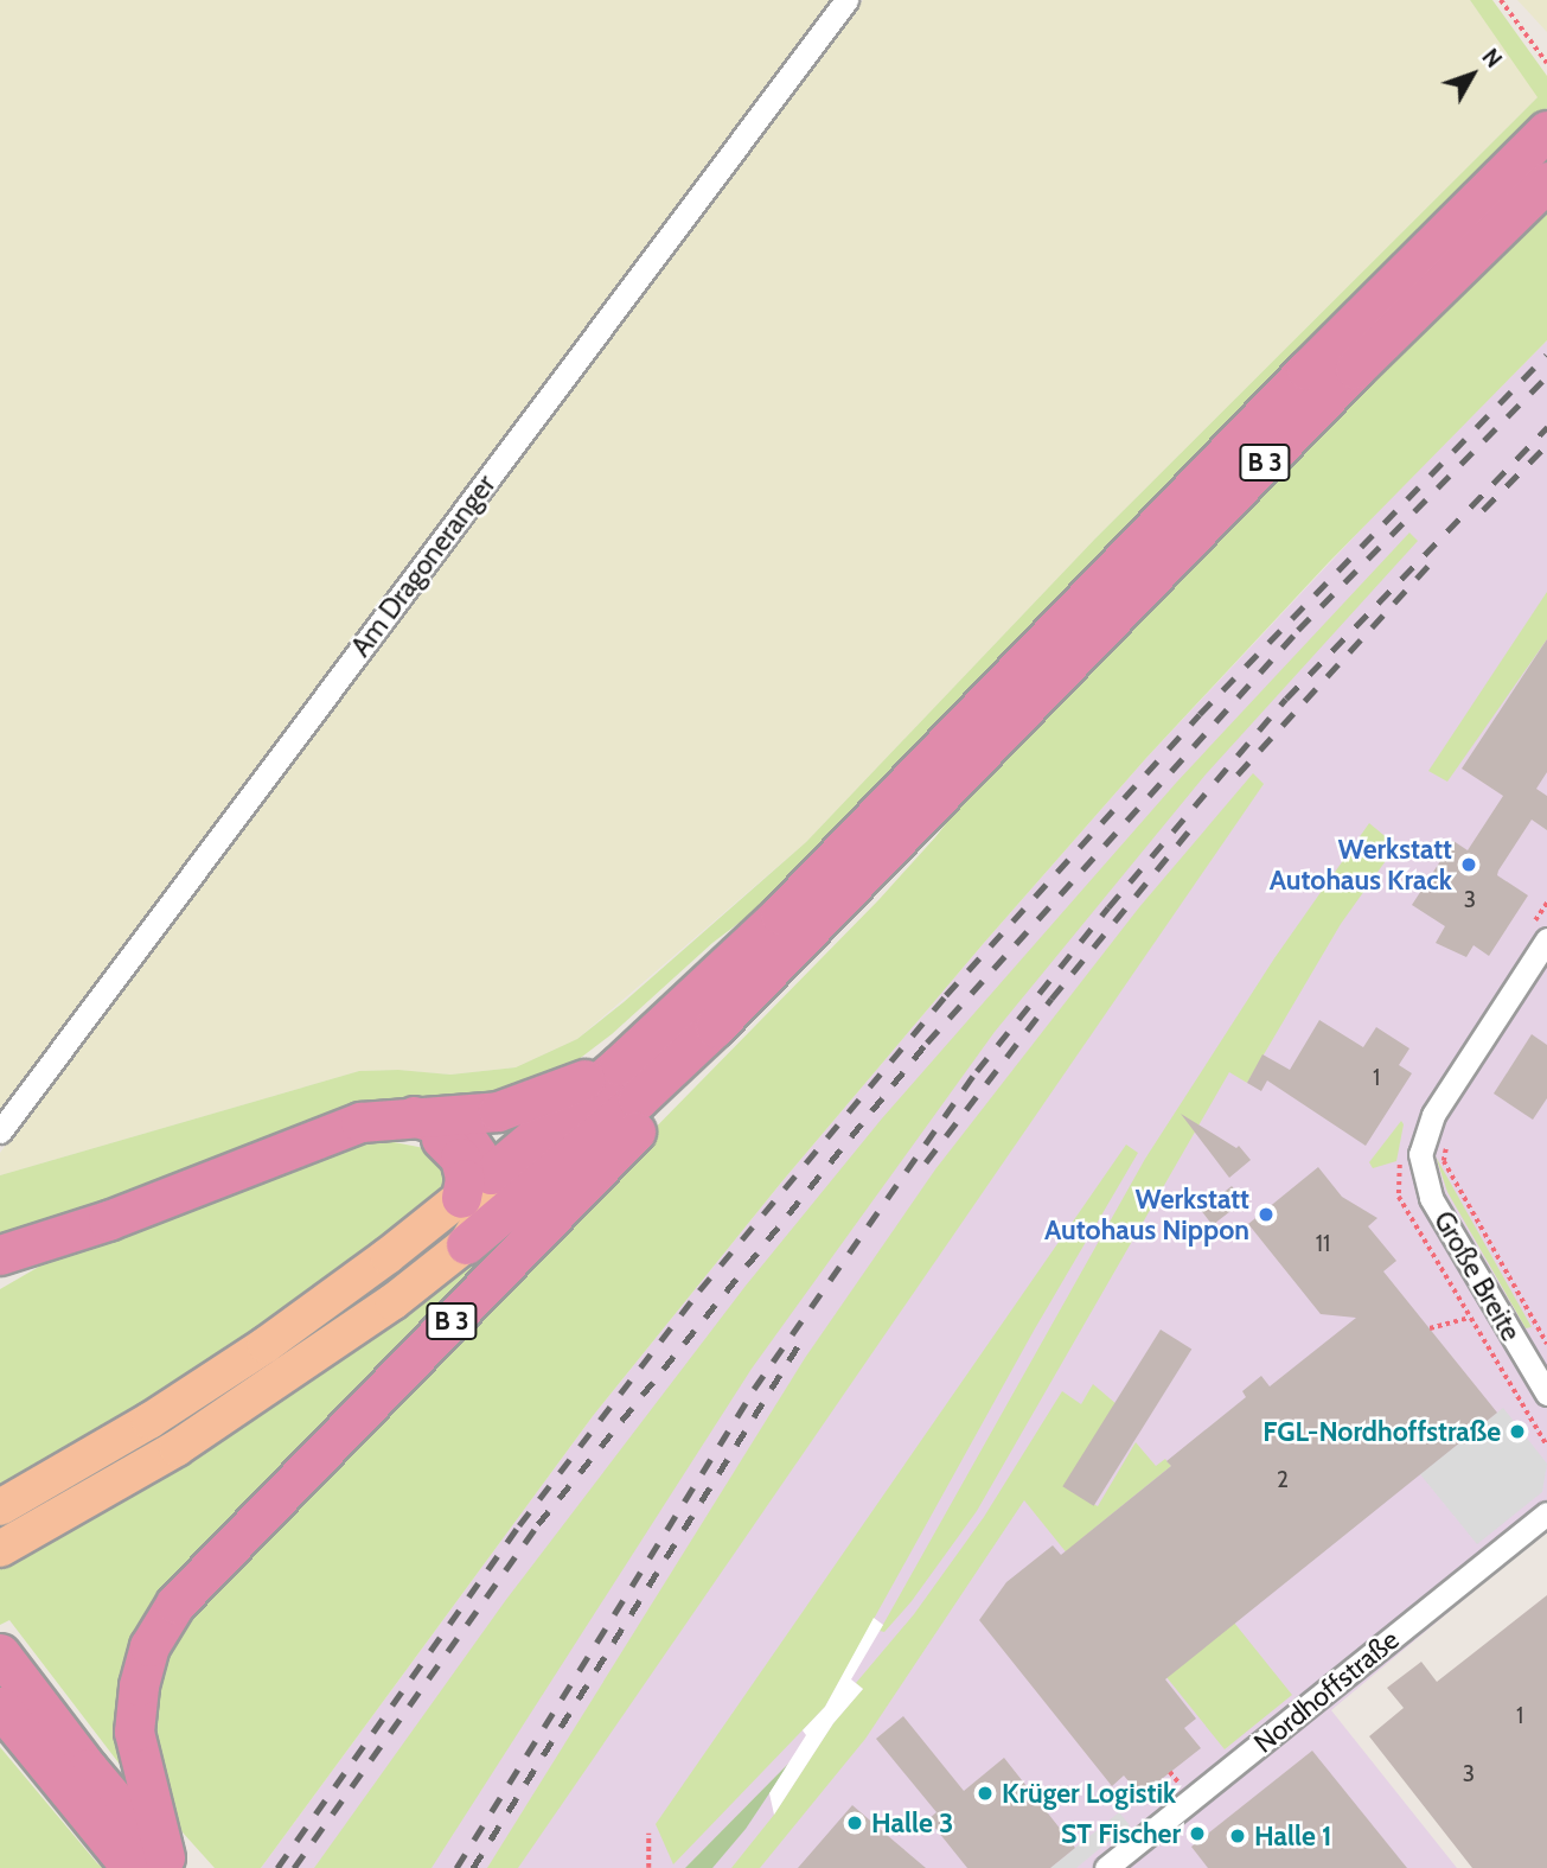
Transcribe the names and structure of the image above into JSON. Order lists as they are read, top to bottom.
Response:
{
  "streets": {
    "highway": ["B 3"],
    "street": ["Am Dragoneranger", "Große Breite", "Nordhoffstraße"]
  },
  "places": [
    "Werkstatt Autohaus Krack",
    "Werkstatt Autohaus Nippon",
    "FGL-Nordhoffstraße",
    "Krüger Logistik",
    "Halle 3",
    "ST Fischer",
    "Halle 1"
  ],
  "house_numbers": [
    "3",
    "1",
    "11",
    "2",
    "1",
    "3"
  ],
  "north": "top right"
}
